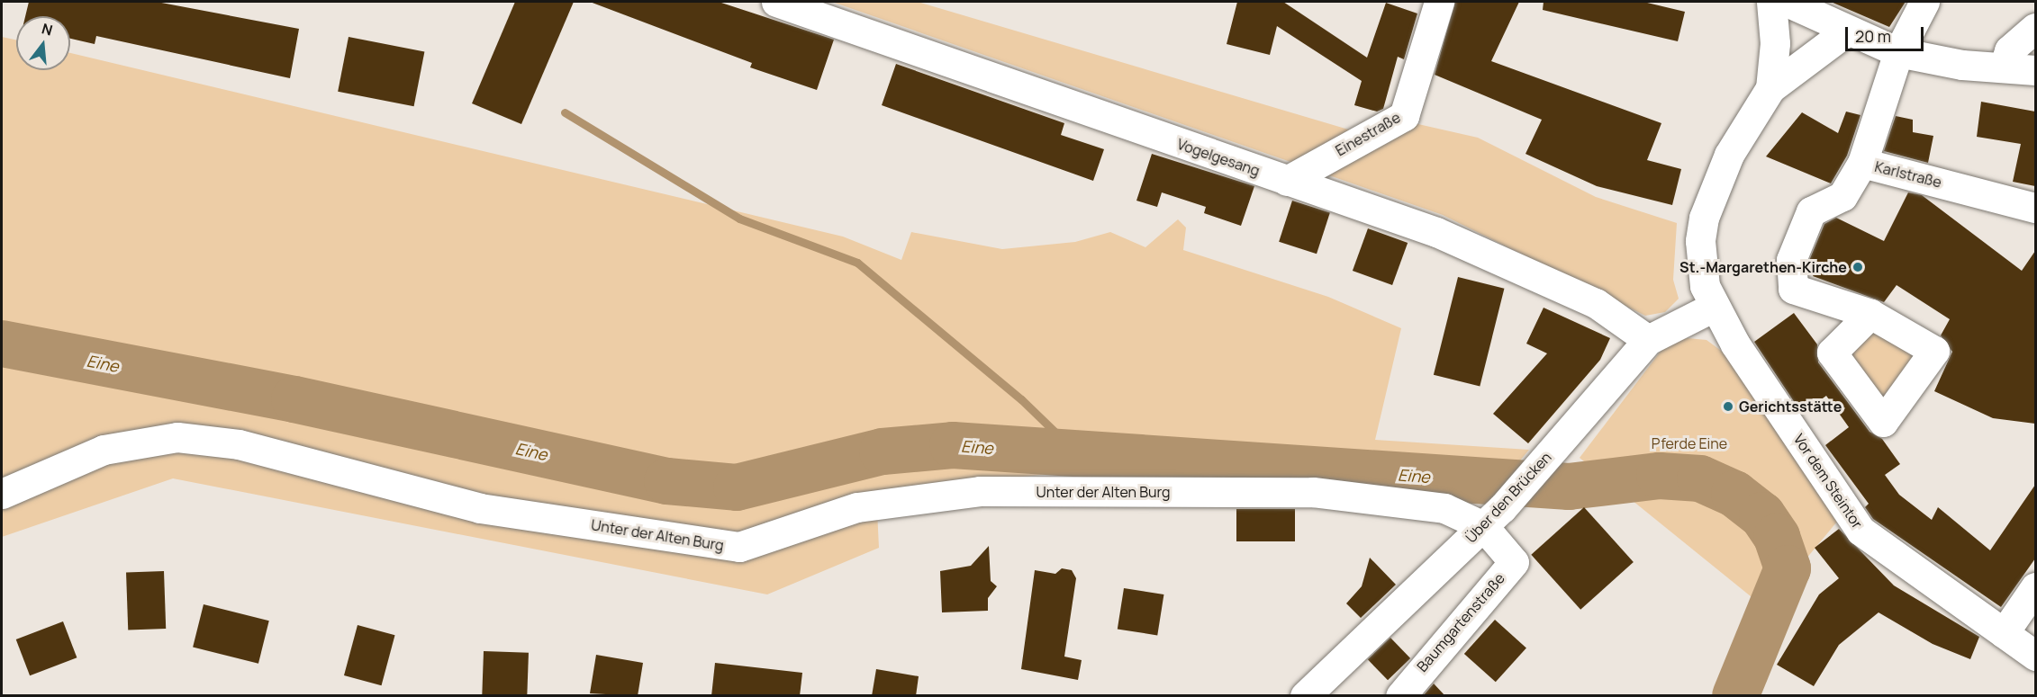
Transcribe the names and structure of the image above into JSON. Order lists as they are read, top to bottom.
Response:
{
  "streets": {
    "street": [
      "Einestraße",
      "Vogelgesang",
      "Karlstraße",
      "Vor dem Steintor",
      "Unter der Alten Burg",
      "Über den Brücken",
      "Baumgartenstraße"
    ]
  },
  "crossings": [
    ["Einestraße", "Vogelgesang"],
    ["Vogelgesang", "Über den Brücken"],
    ["Vor dem Steintor", "Über den Brücken"],
    ["Unter der Alten Burg", "Über den Brücken"],
    ["Unter der Alten Burg", "Baumgartenstraße"],
    ["Über den Brücken", "Baumgartenstraße"]
  ],
  "water": ["Eine"],
  "parks": ["Pferde Eine"],
  "places": ["St.-Margarethen-Kirche", "Gerichtsstätte"],
  "scale_bar": "20 m",
  "north": "top"
}
